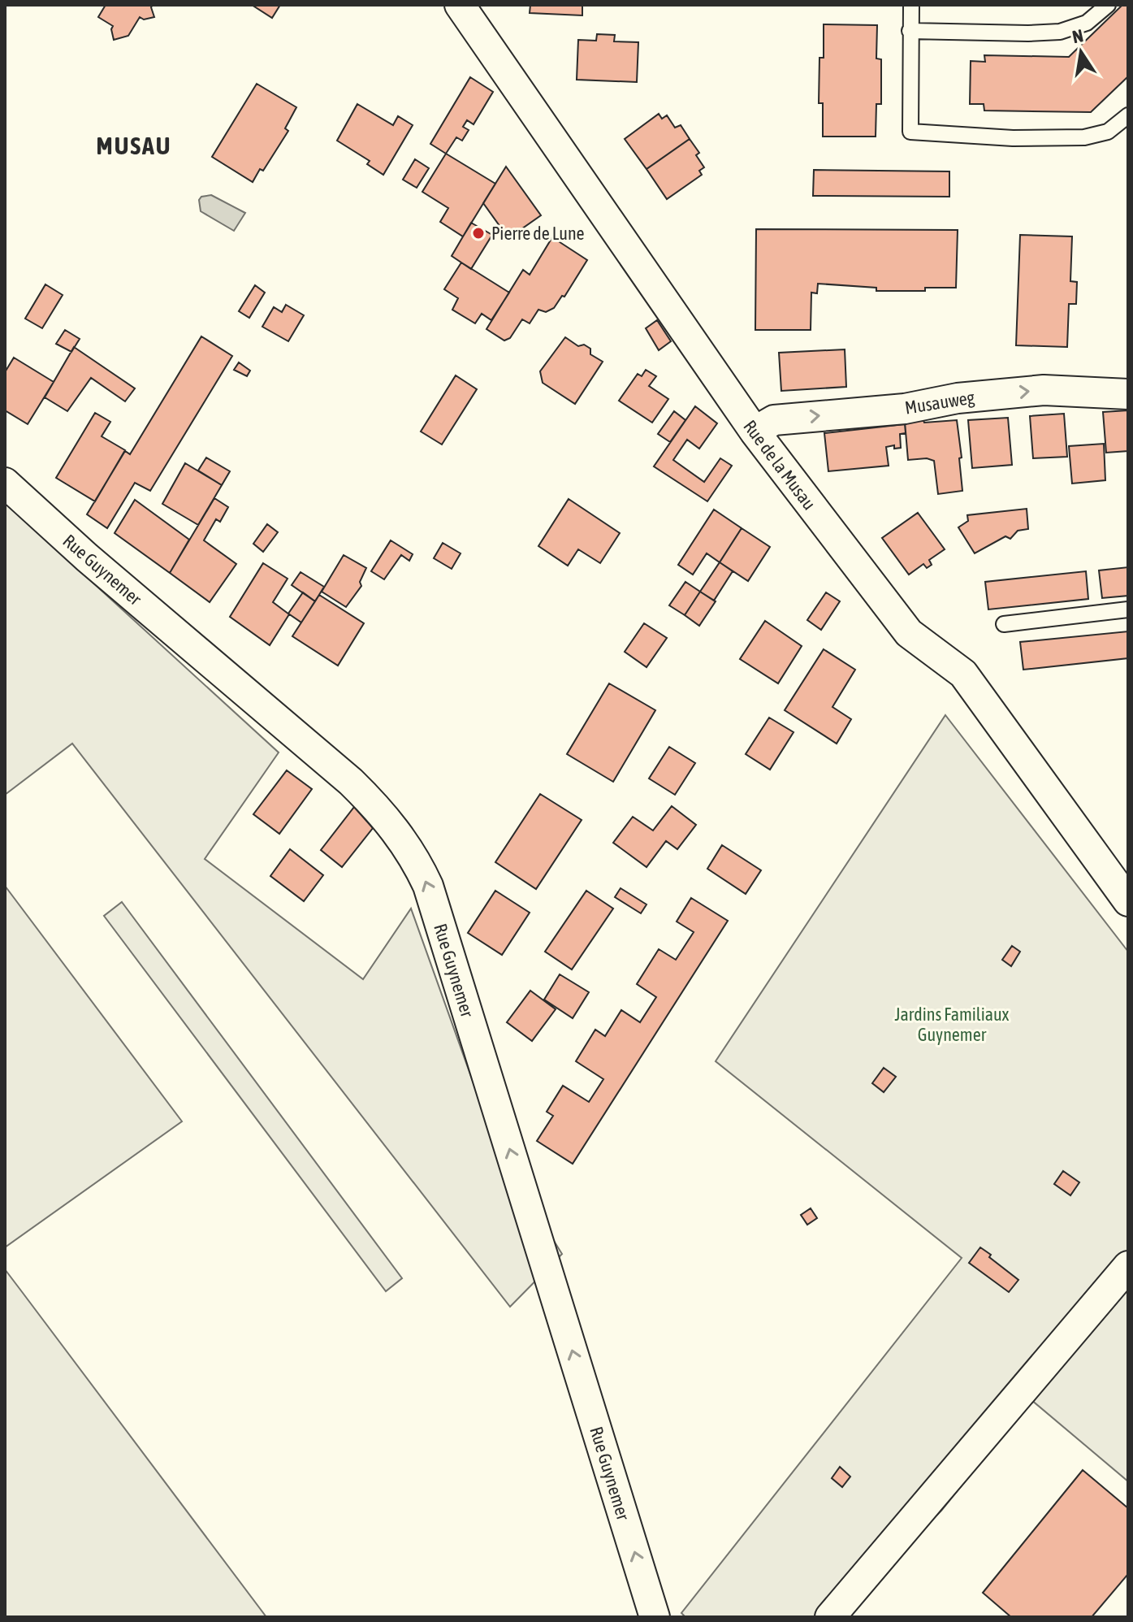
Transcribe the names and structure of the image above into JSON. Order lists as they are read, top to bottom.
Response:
{
  "streets": {
    "street": ["Musauweg", "Rue de la Musau", "Rue Guynemer"]
  },
  "crossings": [
    ["Musauweg", "Rue de la Musau"]
  ],
  "one_way": ["Musauweg", "Rue Guynemer"],
  "districts": ["MUSAU"],
  "parks": ["Jardins Familiaux Guynemer"],
  "places": ["Pierre de Lune"],
  "north": "top"
}
